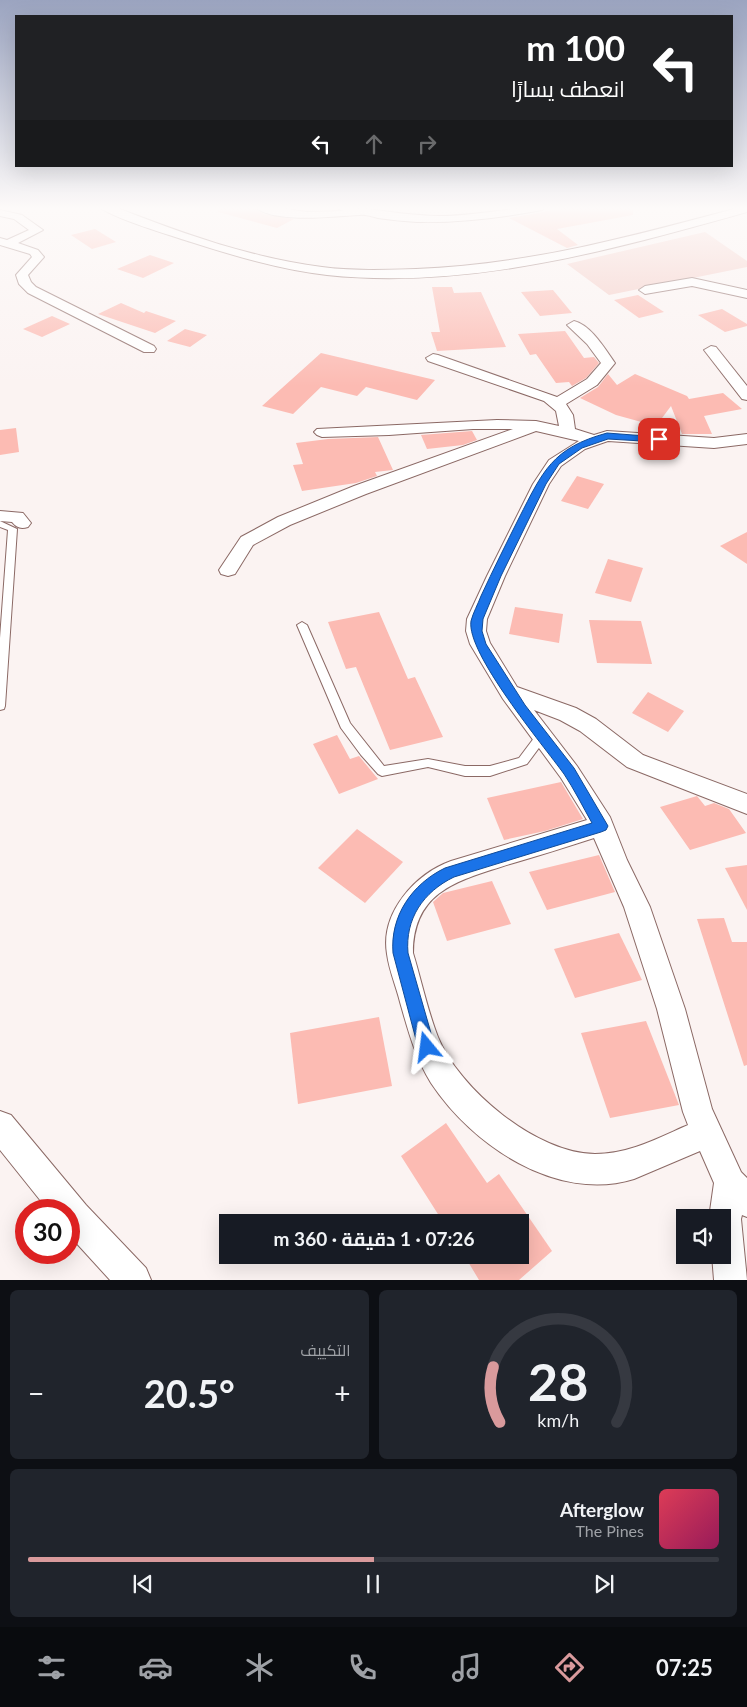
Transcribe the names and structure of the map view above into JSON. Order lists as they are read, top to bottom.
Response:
{
  "page": {
    "turn": ["100 m", "انعطف يسارًا"],
    "limit": "30",
    "trip": "07:26 · 1 دقيقة · 360 m",
    "tile": "التكييف",
    "heat": ["−", "20.5°", "+"],
    "song": ["Afterglow", "The Pines"],
    "tabs": "07:25",
    "gauge": ["28", "km/h"]
  }
}
